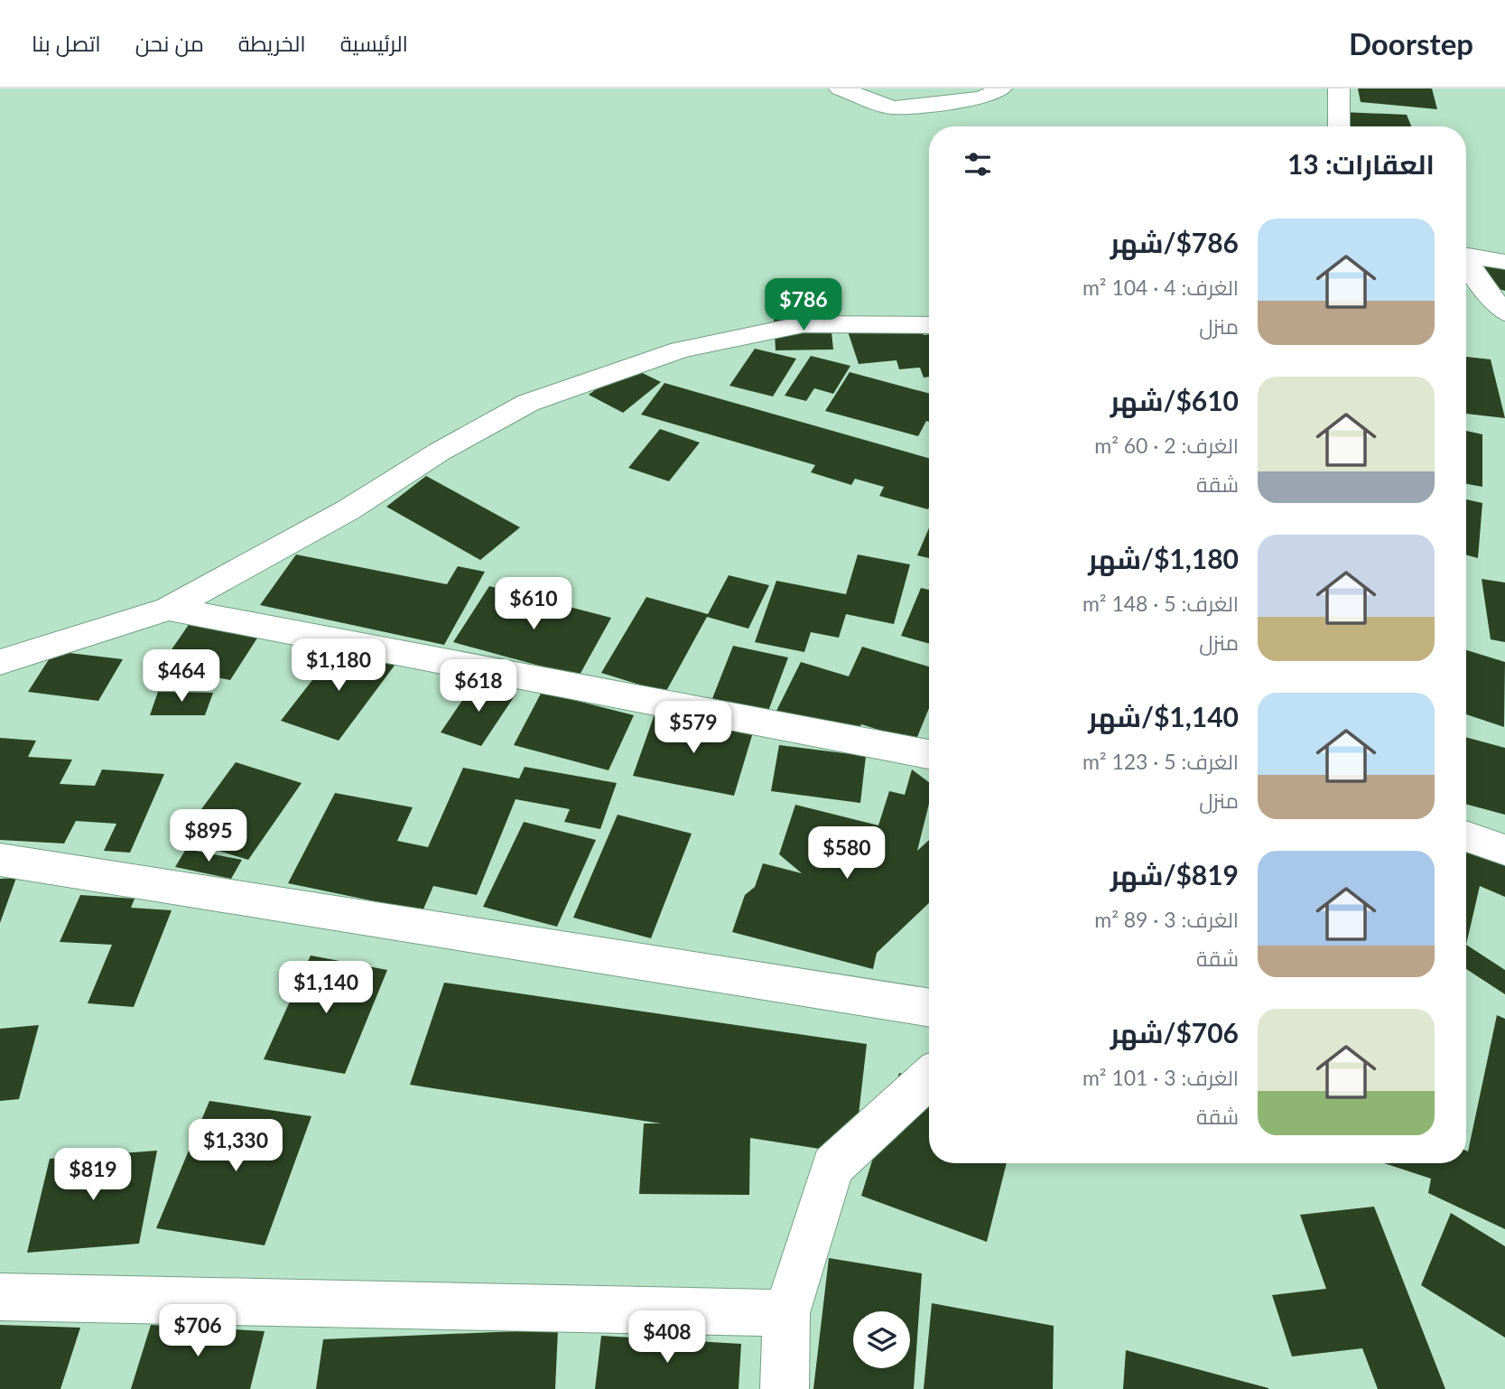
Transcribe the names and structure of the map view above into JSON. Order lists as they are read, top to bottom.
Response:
{
  "page": {
    "header": "Doorstep",
    "nav": [
      "الرئيسية",
      "الخريطة",
      "من نحن",
      "اتصل بنا"
    ],
    "heading": "العقارات: 13",
    "list": [
      {
        "name": "$786/شهر",
        "note": "الغرف: 4 · 104 m² · منزل"
      },
      {
        "name": "$610/شهر",
        "note": "الغرف: 2 · 60 m² · شقة"
      },
      {
        "name": "$1,180/شهر",
        "note": "الغرف: 5 · 148 m² · منزل"
      },
      {
        "name": "$1,140/شهر",
        "note": "الغرف: 5 · 123 m² · منزل"
      },
      {
        "name": "$819/شهر",
        "note": "الغرف: 3 · 89 m² · شقة"
      },
      {
        "name": "$706/شهر",
        "note": "الغرف: 3 · 101 m² · شقة"
      }
    ],
    "price": [
      "$786",
      "$610",
      "$1,180",
      "$464",
      "$618",
      "$579",
      "$895",
      "$580",
      "$1,140",
      "$1,330",
      "$819",
      "$706",
      "$408"
    ]
  }
}
